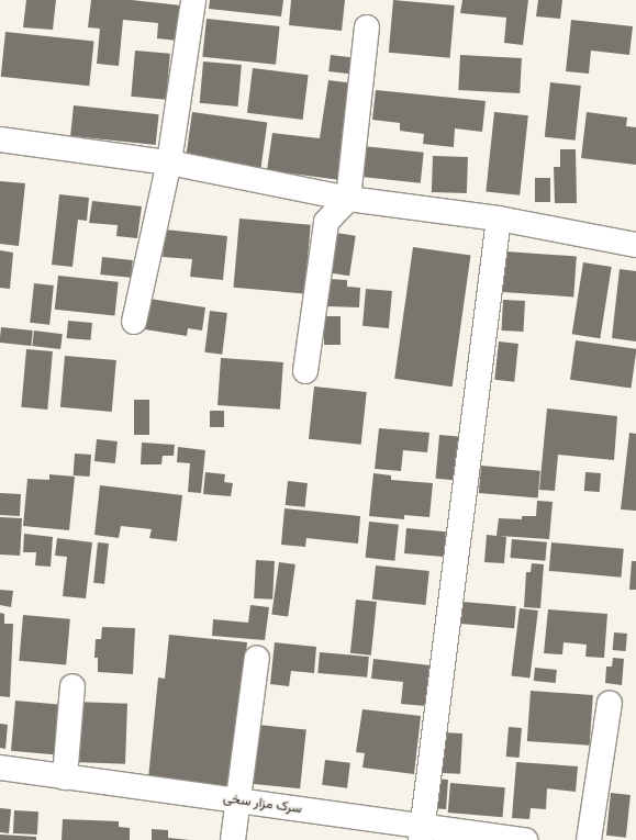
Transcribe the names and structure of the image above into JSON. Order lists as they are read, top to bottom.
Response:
{
  "streets": {
    "street": ["سرک مزار سخی"]
  }
}
